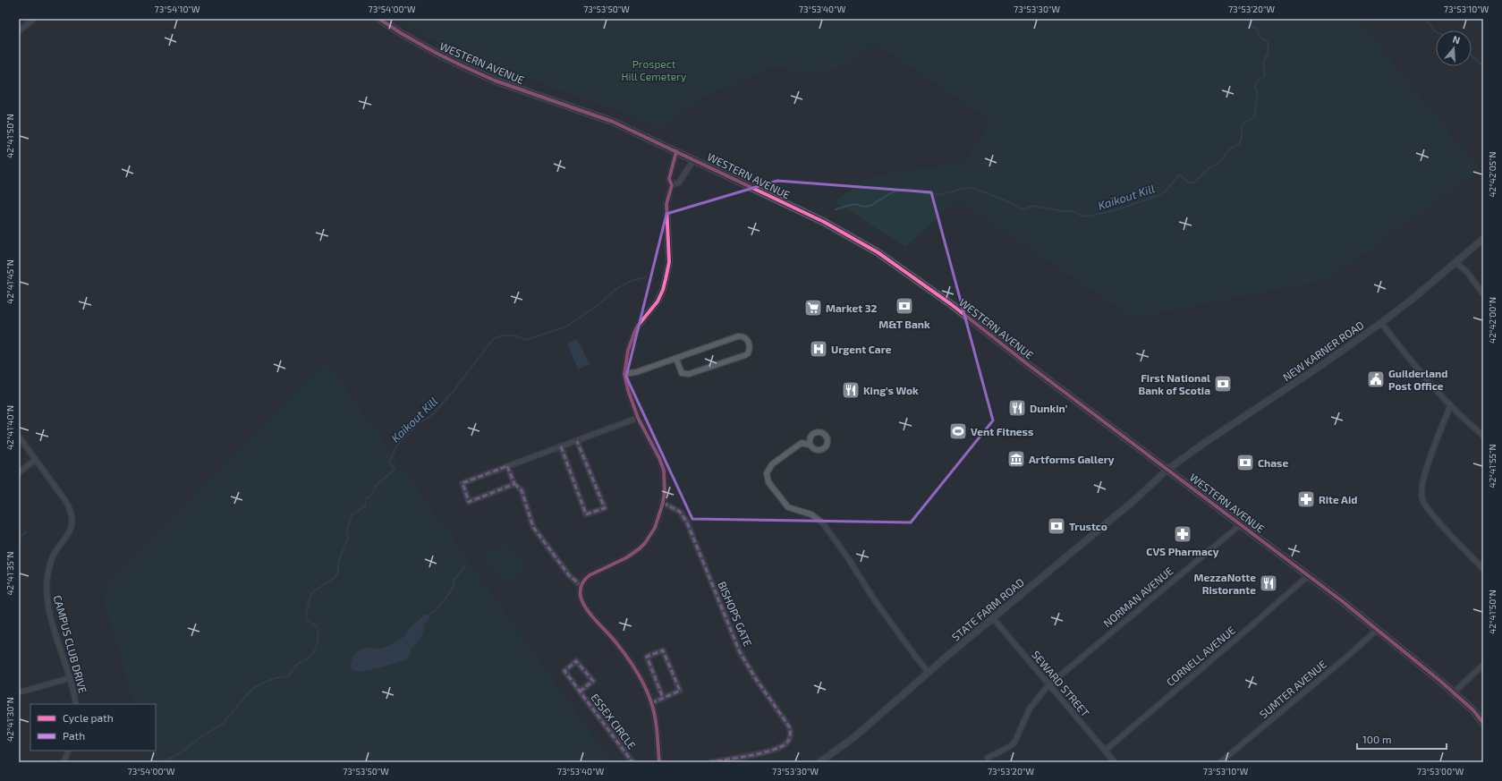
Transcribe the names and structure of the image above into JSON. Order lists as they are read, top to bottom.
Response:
{
  "streets": {
    "main road": ["WESTERN AVENUE", "NEW KARNER ROAD", "STATE FARM ROAD"],
    "street": [
      "NORMAN AVENUE",
      "BISHOPS GATE",
      "CAMPUS CLUB DRIVE",
      "CORNELL AVENUE",
      "SEWARD STREET",
      "SUMTER AVENUE",
      "ESSEX CIRCLE"
    ]
  },
  "crossings": [
    ["WESTERN AVENUE", "NEW KARNER ROAD"],
    ["WESTERN AVENUE", "NORMAN AVENUE"],
    ["WESTERN AVENUE", "STATE FARM ROAD"],
    ["WESTERN AVENUE", "CORNELL AVENUE"],
    ["WESTERN AVENUE", "SUMTER AVENUE"],
    ["NEW KARNER ROAD", "STATE FARM ROAD"],
    ["NORMAN AVENUE", "SEWARD STREET"],
    ["STATE FARM ROAD", "SEWARD STREET"],
    ["CORNELL AVENUE", "SEWARD STREET"]
  ],
  "water": ["Kaikout Kill"],
  "parks": ["Prospect Hill Cemetery"],
  "places": {
    "bank": [
      "M&T Bank",
      "First National Bank of Scotia",
      "Chase",
      "Trustco"
    ],
    "supermarket": ["Market 32"],
    "hospital": ["Urgent Care"],
    "public building": ["Guilderland Post Office"],
    "restaurant": ["King’s Wok", "Dunkin'", "MezzaNotte Ristorante"],
    "sports": ["Vent Fitness"],
    "museum": ["Artforms Gallery"],
    "pharmacy": ["Rite Aid", "CVS Pharmacy"]
  },
  "legend": ["Cycle path", "Path"],
  "scale_bar": "100 m",
  "north": "top",
  "coordinates": [
    "73°54'10\"W",
    "73°54'00\"W",
    "73°53'50\"W",
    "73°53'40\"W",
    "73°53'30\"W",
    "73°53'20\"W",
    "73°53'10\"W",
    "42°41'50\"N",
    "42°42'05\"N",
    "42°41'45\"N",
    "42°42'00\"N",
    "42°41'40\"N",
    "42°41'55\"N",
    "42°41'35\"N",
    "42°41'30\"N",
    "73°53'00\"W"
  ]
}
